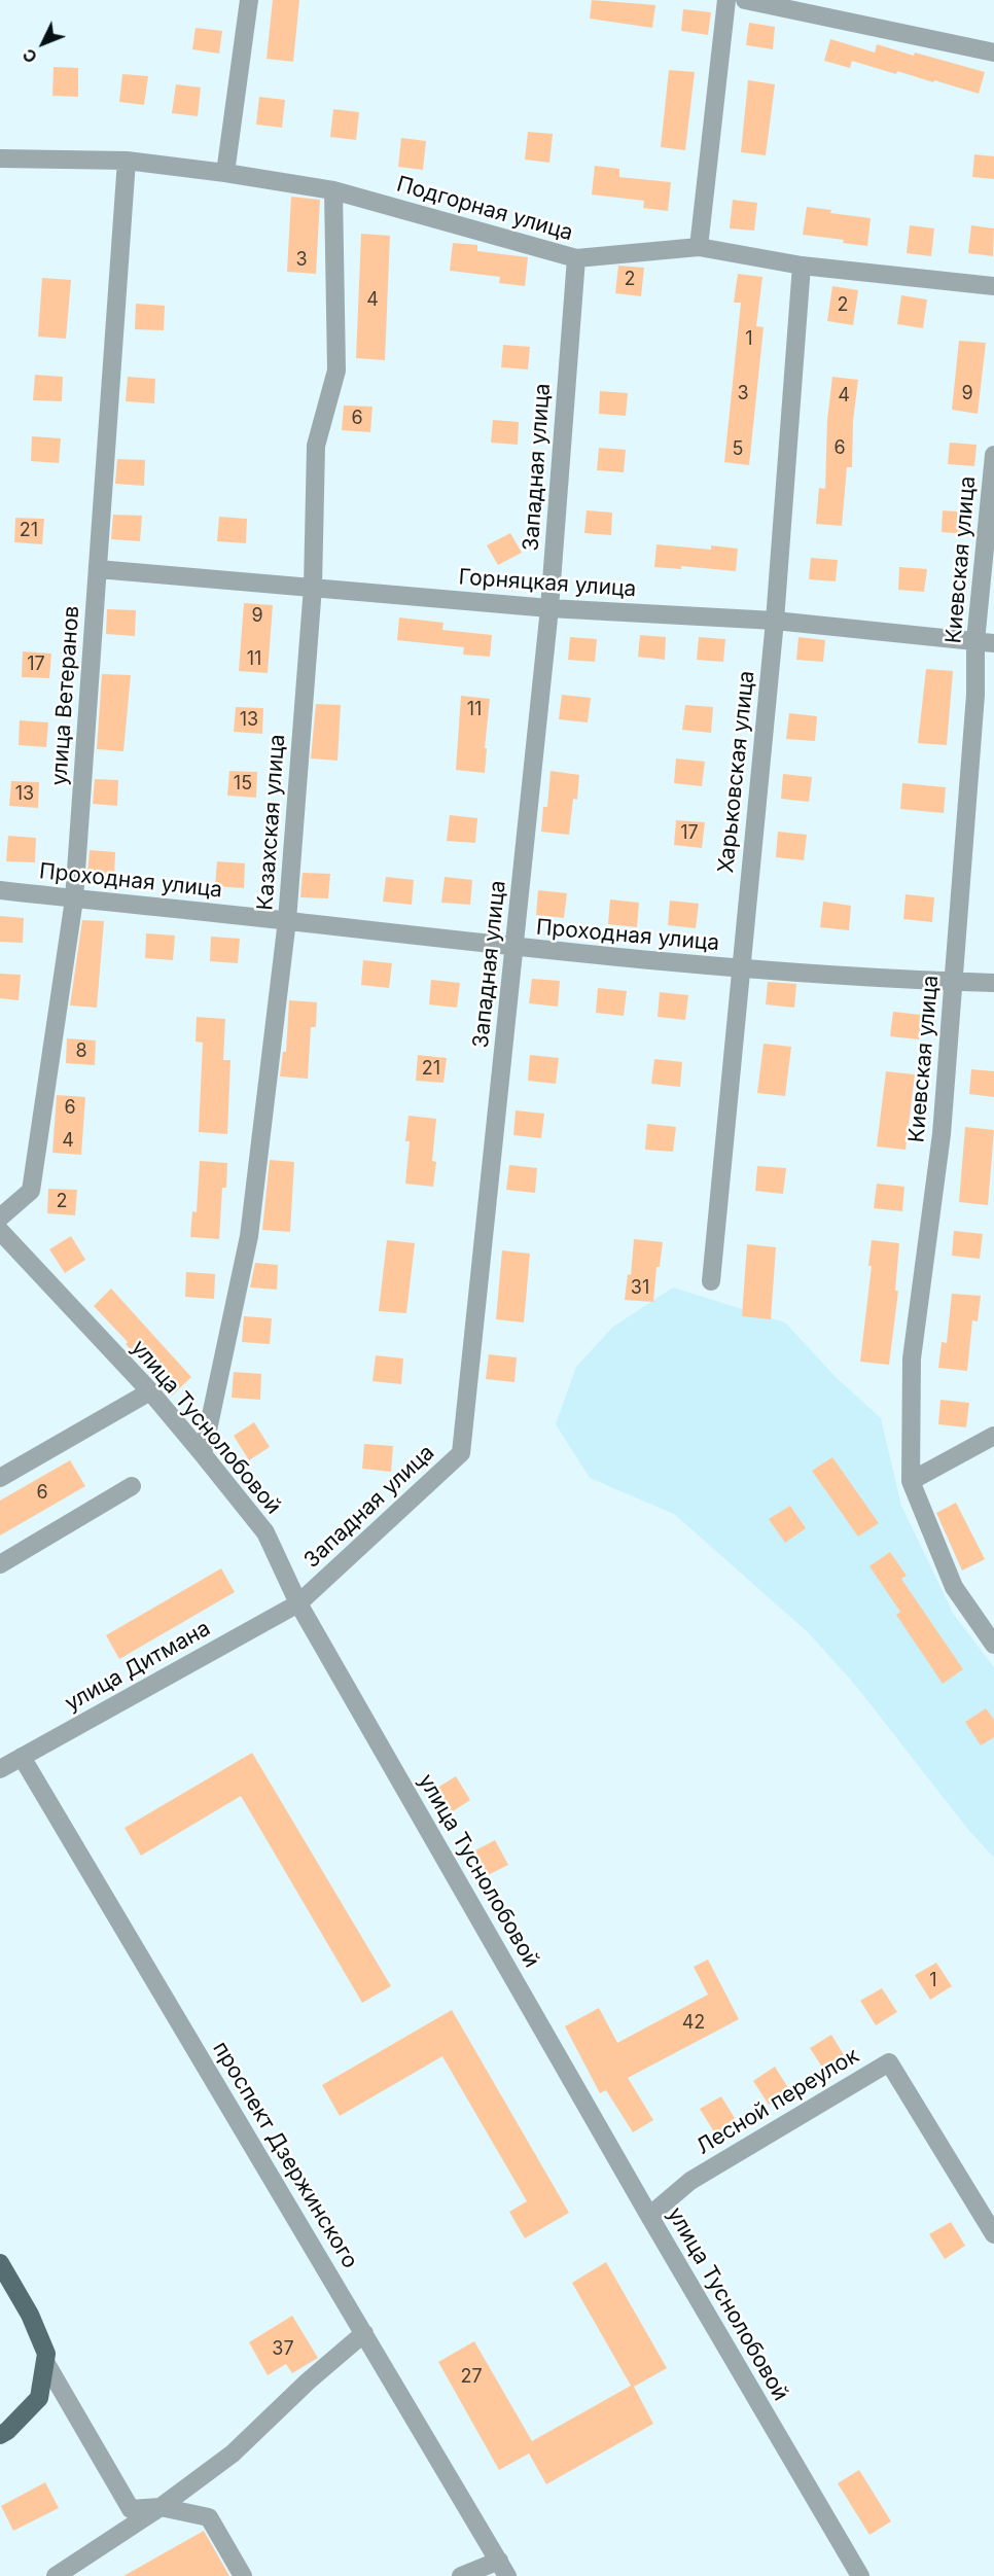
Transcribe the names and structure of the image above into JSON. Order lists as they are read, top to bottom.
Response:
{
  "streets": {
    "street": [
      "Подгорная улица",
      "Западная улица",
      "Киевская улица",
      "Горняцкая улица",
      "улица Ветеранов",
      "Харьковская улица",
      "Казахская улица",
      "Проходная улица",
      "улица Туснолобовой",
      "улица Дитмана",
      "Лесной переулок",
      "проспект Дзержинского"
    ]
  },
  "crossings": [
    ["Подгорная улица", "Западная улица"],
    ["Подгорная улица", "улица Ветеранов"],
    ["Подгорная улица", "Харьковская улица"],
    ["Подгорная улица", "Казахская улица"],
    ["Западная улица", "Горняцкая улица"],
    ["Западная улица", "Проходная улица"],
    ["Западная улица", "улица Туснолобовой"],
    ["Западная улица", "улица Дитмана"],
    ["Киевская улица", "Горняцкая улица"],
    ["Киевская улица", "Проходная улица"],
    ["Горняцкая улица", "улица Ветеранов"],
    ["Горняцкая улица", "Харьковская улица"],
    ["Горняцкая улица", "Казахская улица"],
    ["улица Ветеранов", "Проходная улица"],
    ["Харьковская улица", "Проходная улица"],
    ["Казахская улица", "Проходная улица"],
    ["Казахская улица", "улица Туснолобовой"],
    ["улица Туснолобовой", "улица Дитмана"],
    ["улица Туснолобовой", "Лесной переулок"],
    ["улица Дитмана", "проспект Дзержинского"]
  ],
  "house_numbers": [
    "3",
    "2",
    "4",
    "2",
    "1",
    "3",
    "9",
    "4",
    "6",
    "6",
    "5",
    "21",
    "9",
    "11",
    "17",
    "11",
    "13",
    "15",
    "13",
    "17",
    "8",
    "21",
    "6",
    "4",
    "2",
    "31",
    "6",
    "1",
    "42",
    "37",
    "27"
  ],
  "north": "bottom left"
}
